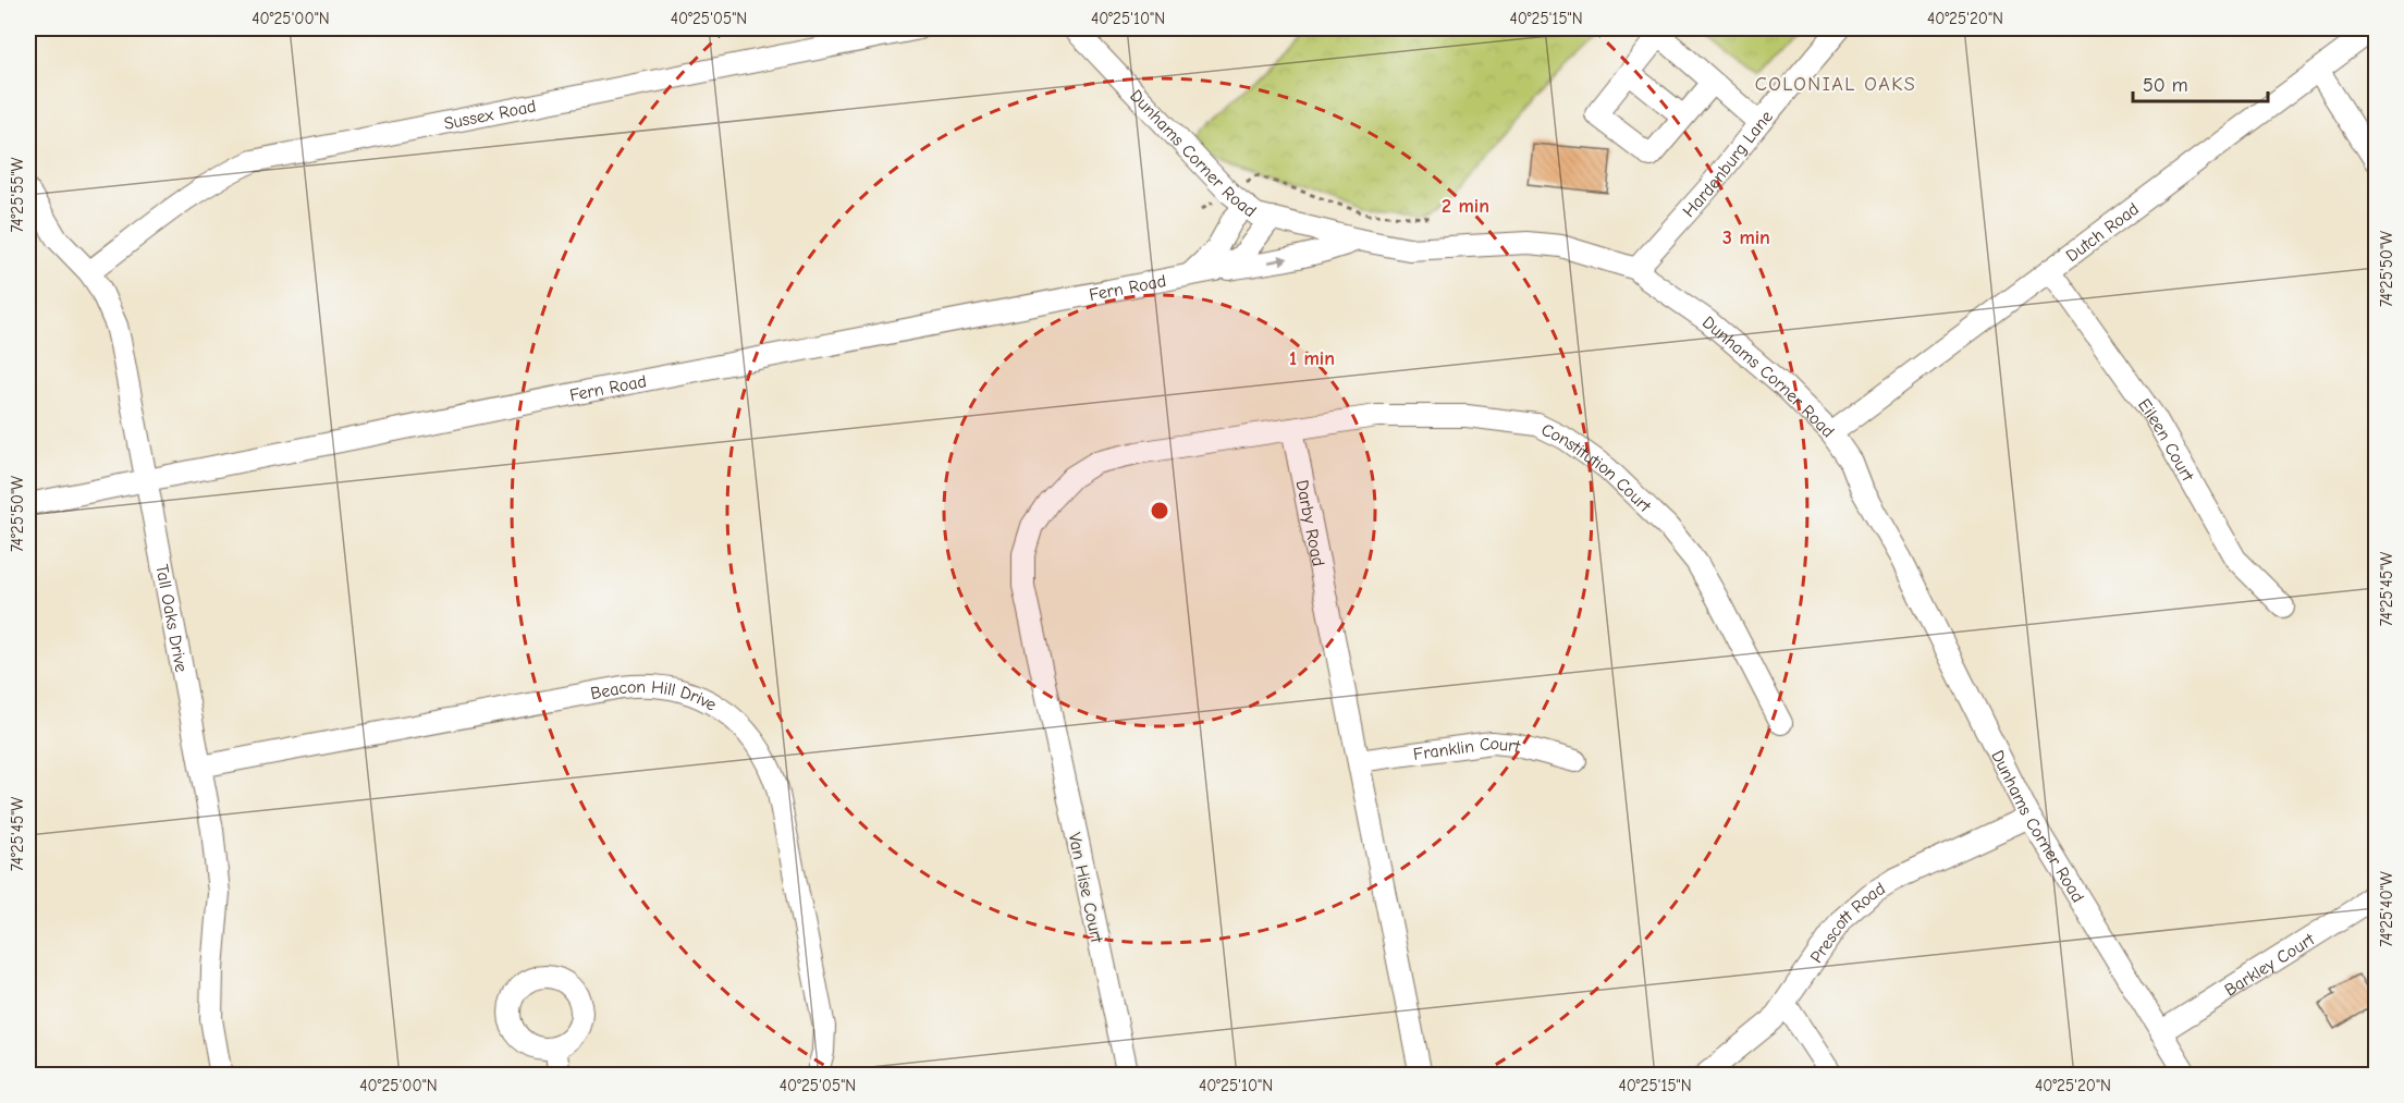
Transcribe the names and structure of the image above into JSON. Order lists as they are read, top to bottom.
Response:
{
  "streets": {
    "street": [
      "Sussex Road",
      "Dunhams Corner Road",
      "Hardenburg Lane",
      "Dutch Road",
      "Fern Road",
      "Eileen Court",
      "Constitution Court",
      "Darby Road",
      "Tall Oaks Drive",
      "Beacon Hill Drive",
      "Franklin Court",
      "Van Hise Court",
      "Prescott Road",
      "Barkley Court"
    ]
  },
  "crossings": [
    ["Sussex Road", "Tall Oaks Drive"],
    ["Dunhams Corner Road", "Hardenburg Lane"],
    ["Dunhams Corner Road", "Dutch Road"],
    ["Dunhams Corner Road", "Fern Road"],
    ["Dunhams Corner Road", "Prescott Road"],
    ["Dunhams Corner Road", "Barkley Court"],
    ["Dutch Road", "Eileen Court"],
    ["Fern Road", "Tall Oaks Drive"],
    ["Constitution Court", "Darby Road"],
    ["Constitution Court", "Van Hise Court"],
    ["Darby Road", "Franklin Court"],
    ["Darby Road", "Van Hise Court"],
    ["Tall Oaks Drive", "Beacon Hill Drive"]
  ],
  "districts": ["COLONIAL OAKS"],
  "scale_bar": "50 m",
  "coordinates": [
    "40°25'00\"N",
    "40°25'05\"N",
    "40°25'10\"N",
    "40°25'15\"N",
    "40°25'20\"N",
    "74°25'55\"W",
    "74°25'50\"W",
    "74°25'45\"W",
    "74°25'40\"W"
  ],
  "rings": ["2 min", "3 min", "1 min"]
}
